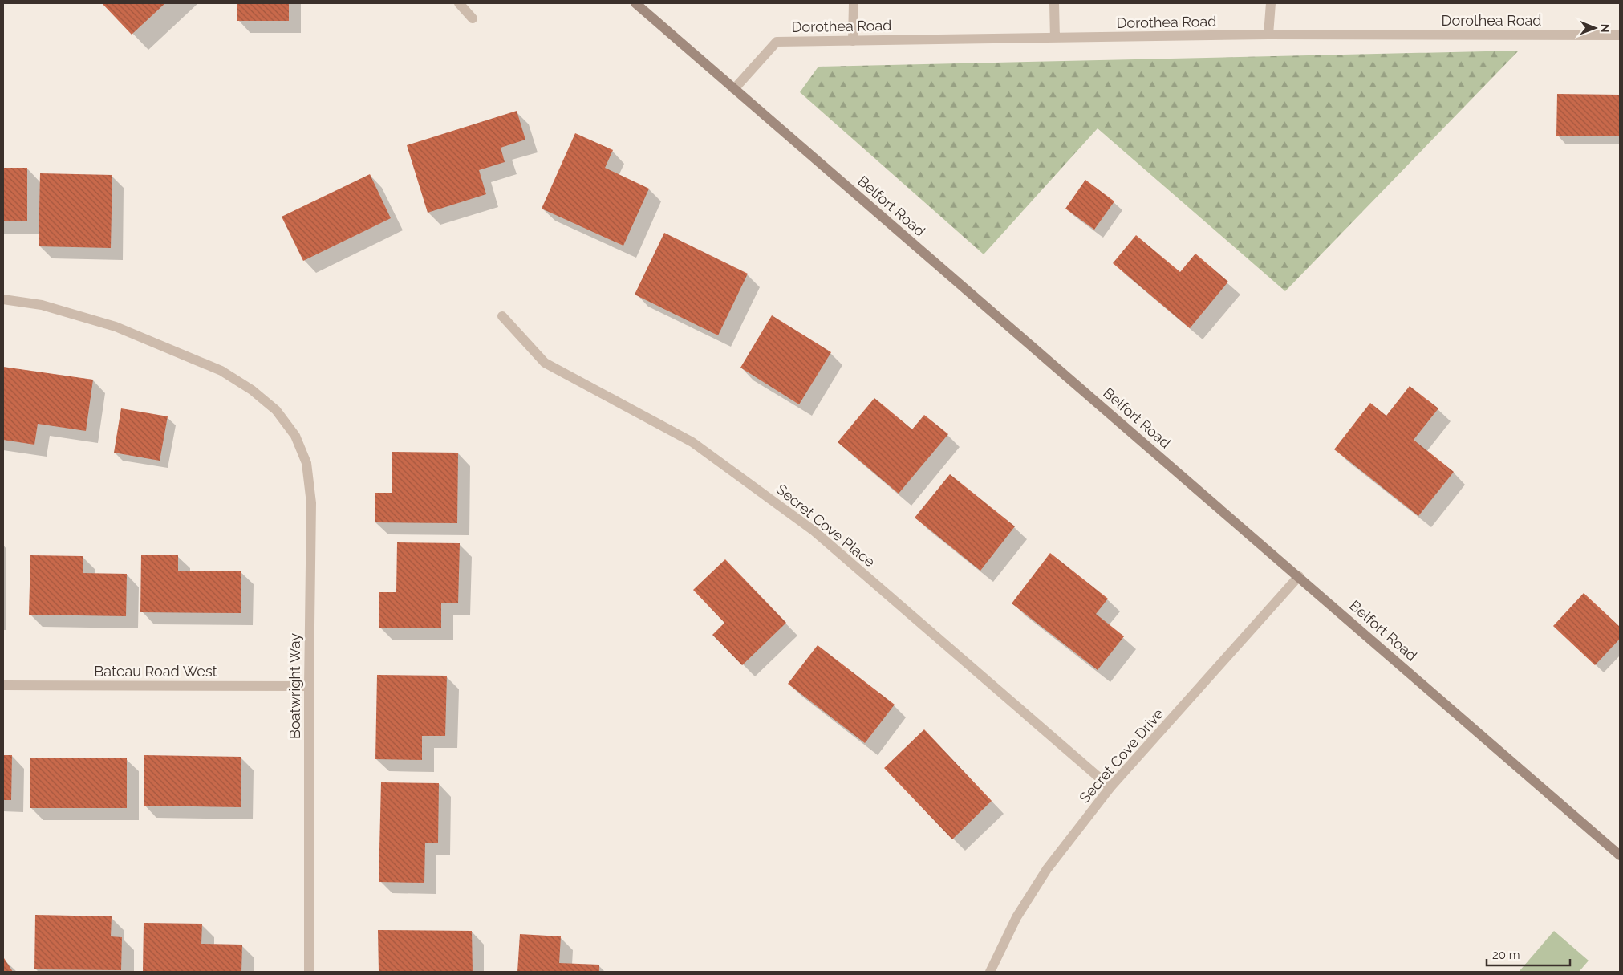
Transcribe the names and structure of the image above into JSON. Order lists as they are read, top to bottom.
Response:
{
  "streets": {
    "street": [
      "Dorothea Road",
      "Belfort Road",
      "Secret Cove Place",
      "Bateau Road West",
      "Boatwright Way",
      "Secret Cove Drive"
    ]
  },
  "crossings": [
    ["Dorothea Road", "Belfort Road"],
    ["Belfort Road", "Secret Cove Drive"],
    ["Secret Cove Place", "Secret Cove Drive"],
    ["Bateau Road West", "Boatwright Way"]
  ],
  "scale_bar": "20 m",
  "north": "right"
}
